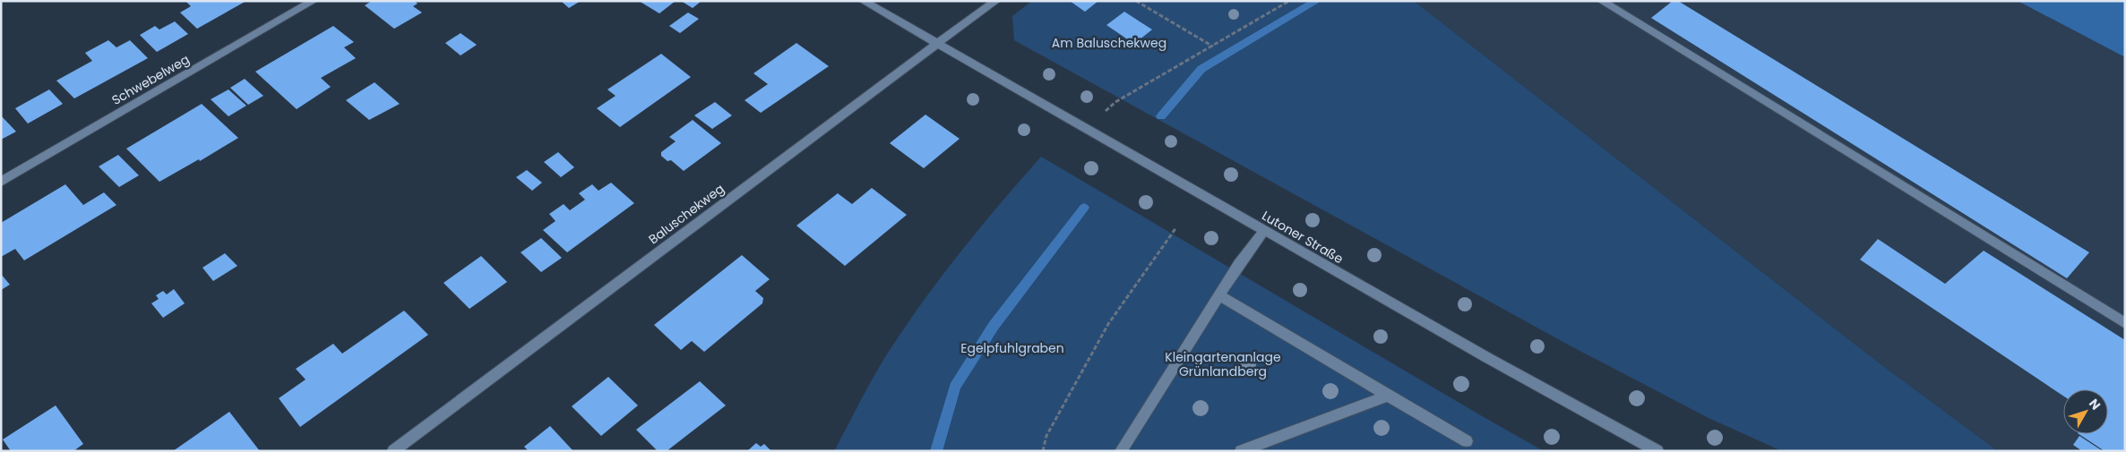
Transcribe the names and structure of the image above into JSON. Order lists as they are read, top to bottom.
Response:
{
  "streets": {
    "street": ["Schwebelweg", "Baluschekweg", "Lutoner Straße"]
  },
  "crossings": [
    ["Baluschekweg", "Lutoner Straße"]
  ],
  "parks": ["Am Baluschekweg", "Egelpfuhlgraben", "Kleingartenanlage Grünlandberg"],
  "north": "top right"
}
